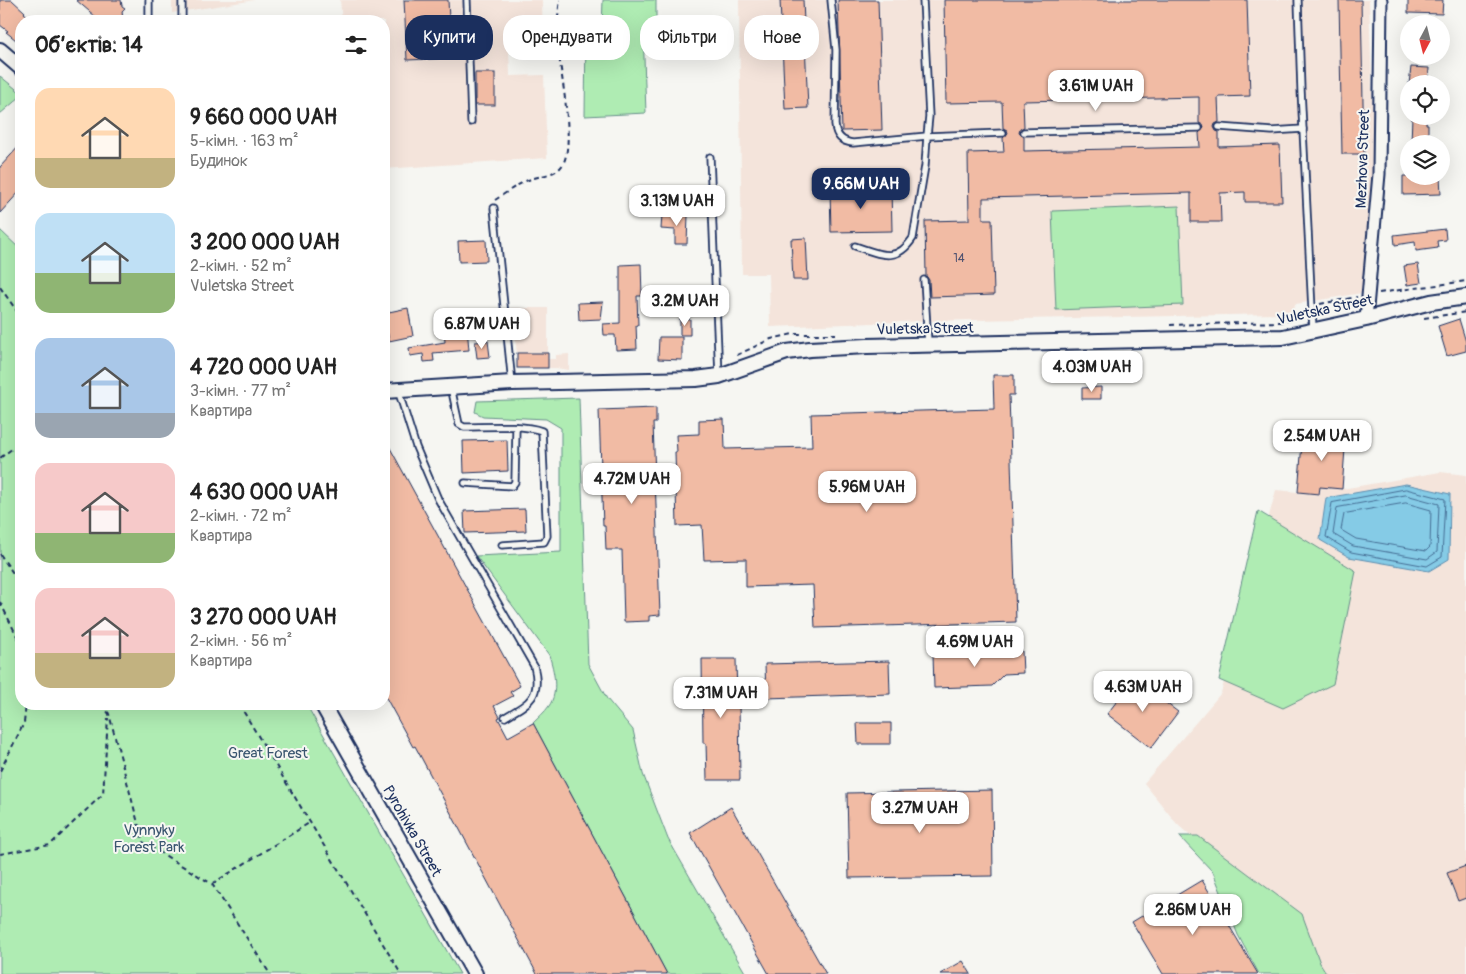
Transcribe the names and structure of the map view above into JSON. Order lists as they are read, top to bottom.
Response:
{
  "streets": {
    "street": ["Mezhova Street", "Vuletska Street", "Pyrohivka Street"]
  },
  "crossings": [
    ["Mezhova Street", "Vuletska Street"]
  ],
  "parks": ["Great Forest", "Vynnyky Forest Park"],
  "house_numbers": ["14"],
  "north": "bottom",
  "page": {
    "chip": [
      "Купити",
      "Орендувати",
      "Фільтри",
      "Нове"
    ],
    "heading": "Об’єктів: 14",
    "price": [
      "3.61M UAH",
      "9.66M UAH",
      "3.13M UAH",
      "3.2M UAH",
      "6.87M UAH",
      "4.03M UAH",
      "2.54M UAH",
      "4.72M UAH",
      "5.96M UAH",
      "4.69M UAH",
      "4.63M UAH",
      "7.31M UAH",
      "3.27M UAH",
      "2.86M UAH"
    ],
    "list": [
      {
        "name": "9 660 000 UAH",
        "note": "5-кімн. · 163 m² · Будинок"
      },
      {
        "name": "3 200 000 UAH",
        "note": "2-кімн. · 52 m² · Vuletska Street"
      },
      {
        "name": "4 720 000 UAH",
        "note": "3-кімн. · 77 m² · Квартира"
      },
      {
        "name": "4 630 000 UAH",
        "note": "2-кімн. · 72 m² · Квартира"
      },
      {
        "name": "3 270 000 UAH",
        "note": "2-кімн. · 56 m² · Квартира"
      }
    ]
  }
}
